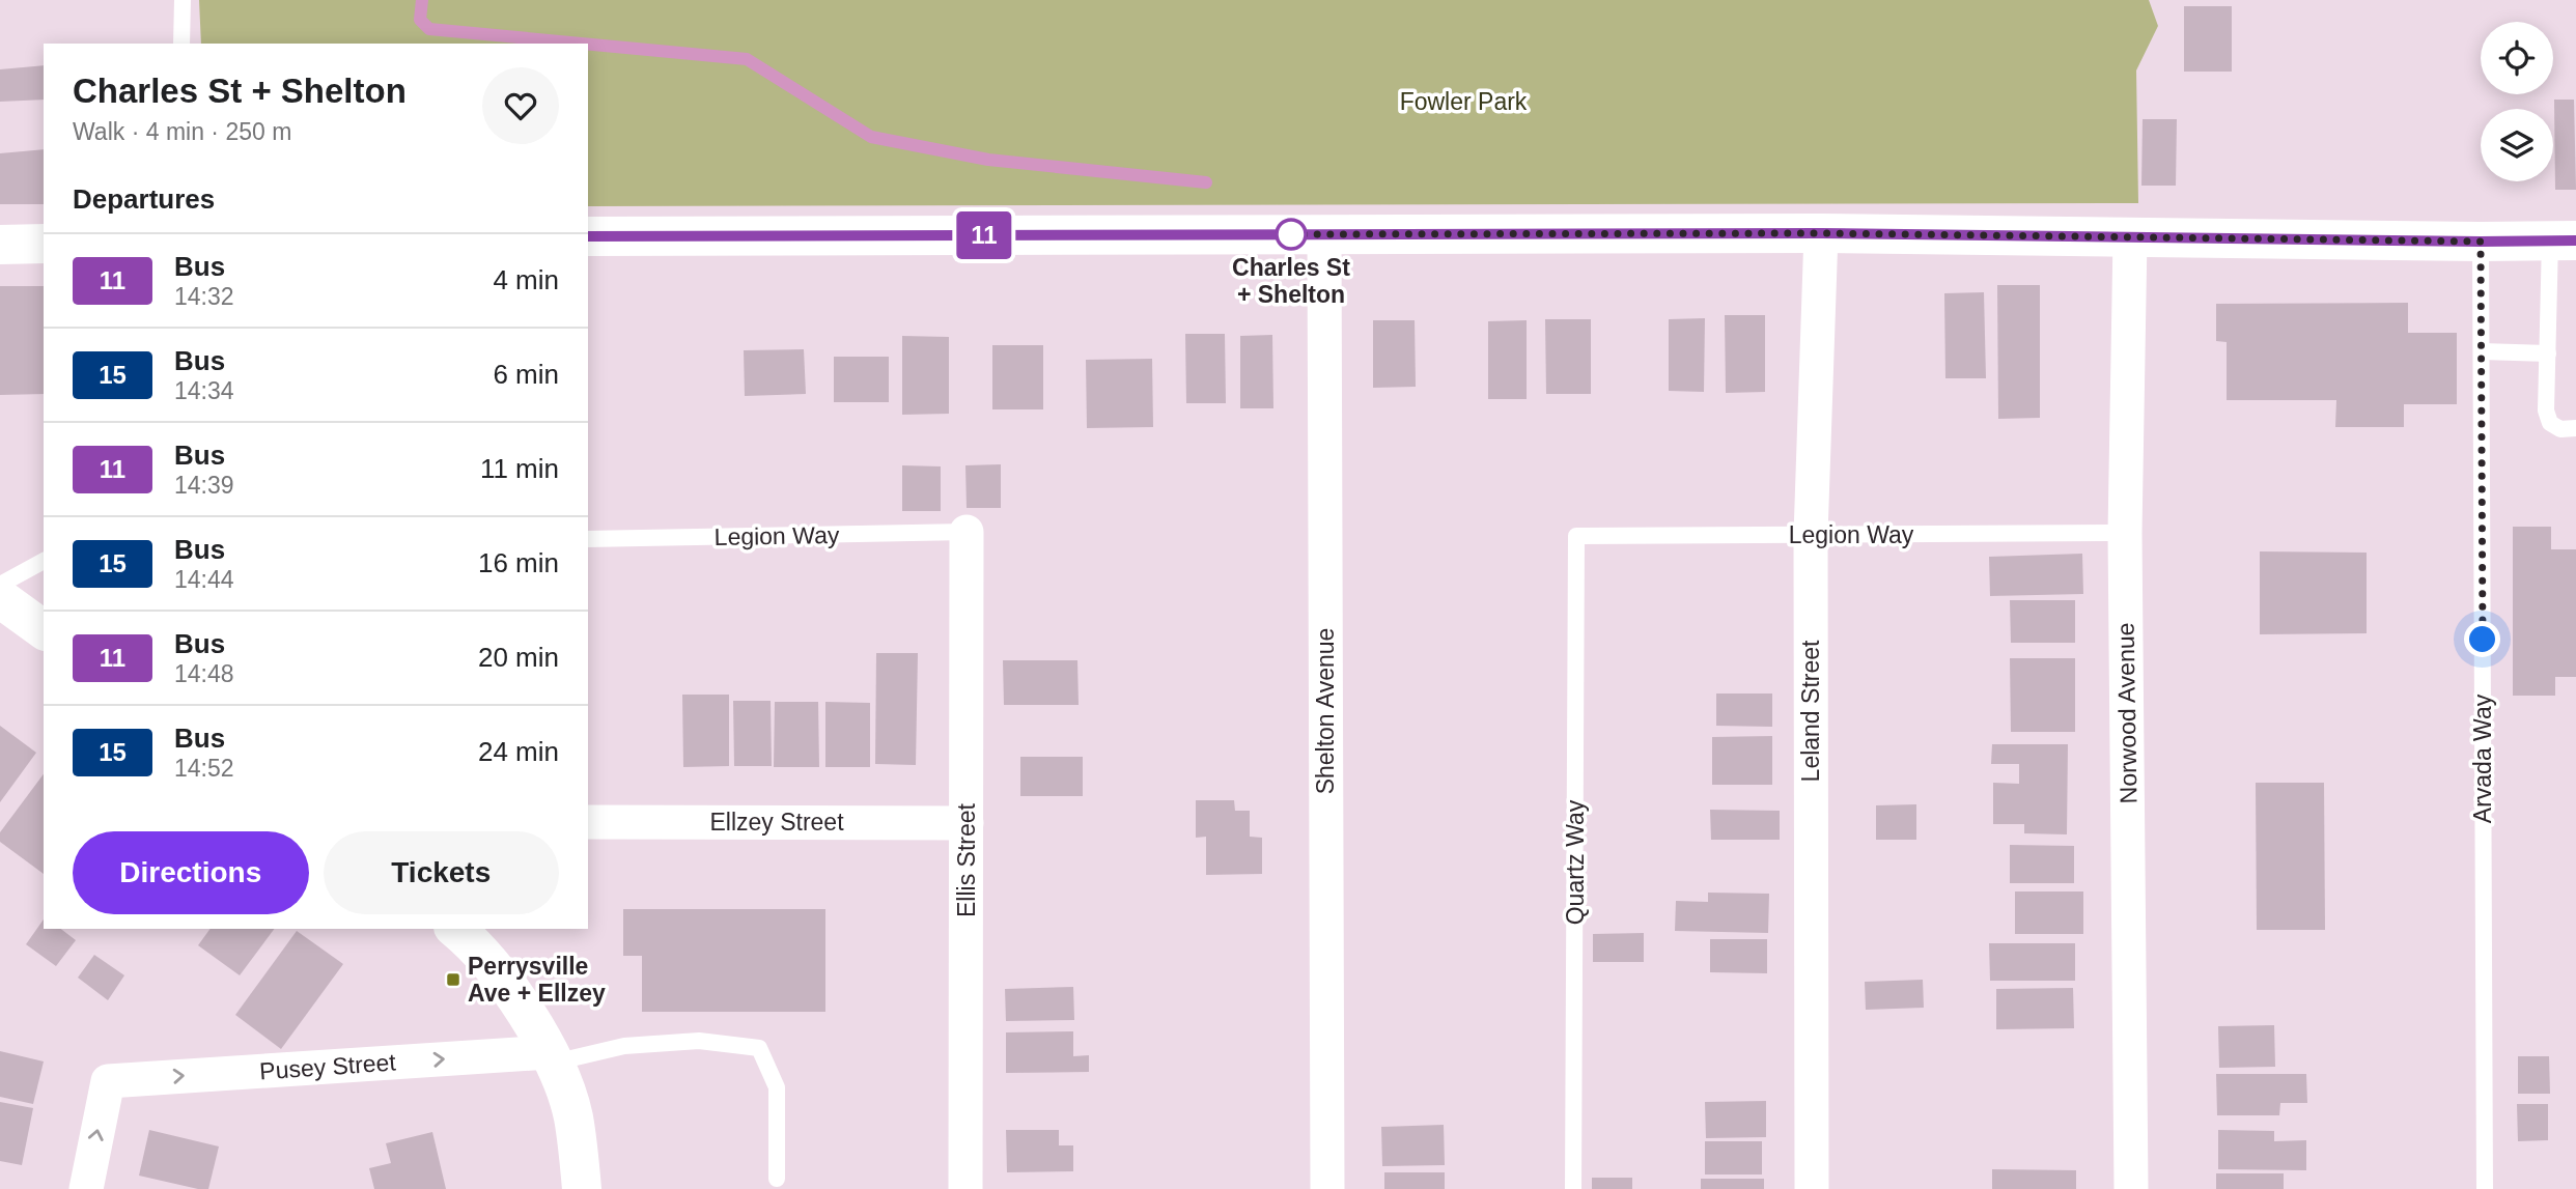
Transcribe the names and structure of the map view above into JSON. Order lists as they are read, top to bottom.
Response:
{
  "streets": {
    "street": [
      "Shelton Avenue",
      "Leland Street",
      "Norwood Avenue",
      "Ellzey Street",
      "Ellis Street",
      "Pusey Street"
    ],
    "lane": ["Legion Way", "Arvada Way", "Quartz Way"]
  },
  "crossings": [
    ["Legion Way", "Leland Street"],
    ["Legion Way", "Norwood Avenue"],
    ["Legion Way", "Ellis Street"],
    ["Legion Way", "Quartz Way"],
    ["Ellzey Street", "Ellis Street"]
  ],
  "one_way": ["Pusey Street"],
  "parks": ["Fowler Park"],
  "places": {
    "other": ["Charles St + Shelton"],
    "transit": ["Perrysville Ave + Ellzey"]
  },
  "lines": ["bus line 11"],
  "page": {
    "on_map": "11",
    "heading": [
      ["Charles St + Shelton", "Walk · 4 min · 250 m"],
      "Departures"
    ],
    "list": [
      {
        "mark": "11",
        "name": "Bus",
        "note": "14:32",
        "value": "4 min"
      },
      {
        "mark": "15",
        "name": "Bus",
        "note": "14:34",
        "value": "6 min"
      },
      {
        "mark": "11",
        "name": "Bus",
        "note": "14:39",
        "value": "11 min"
      },
      {
        "mark": "15",
        "name": "Bus",
        "note": "14:44",
        "value": "16 min"
      },
      {
        "mark": "11",
        "name": "Bus",
        "note": "14:48",
        "value": "20 min"
      },
      {
        "mark": "15",
        "name": "Bus",
        "note": "14:52",
        "value": "24 min"
      }
    ],
    "buttons": ["Directions", "Tickets"]
  }
}
